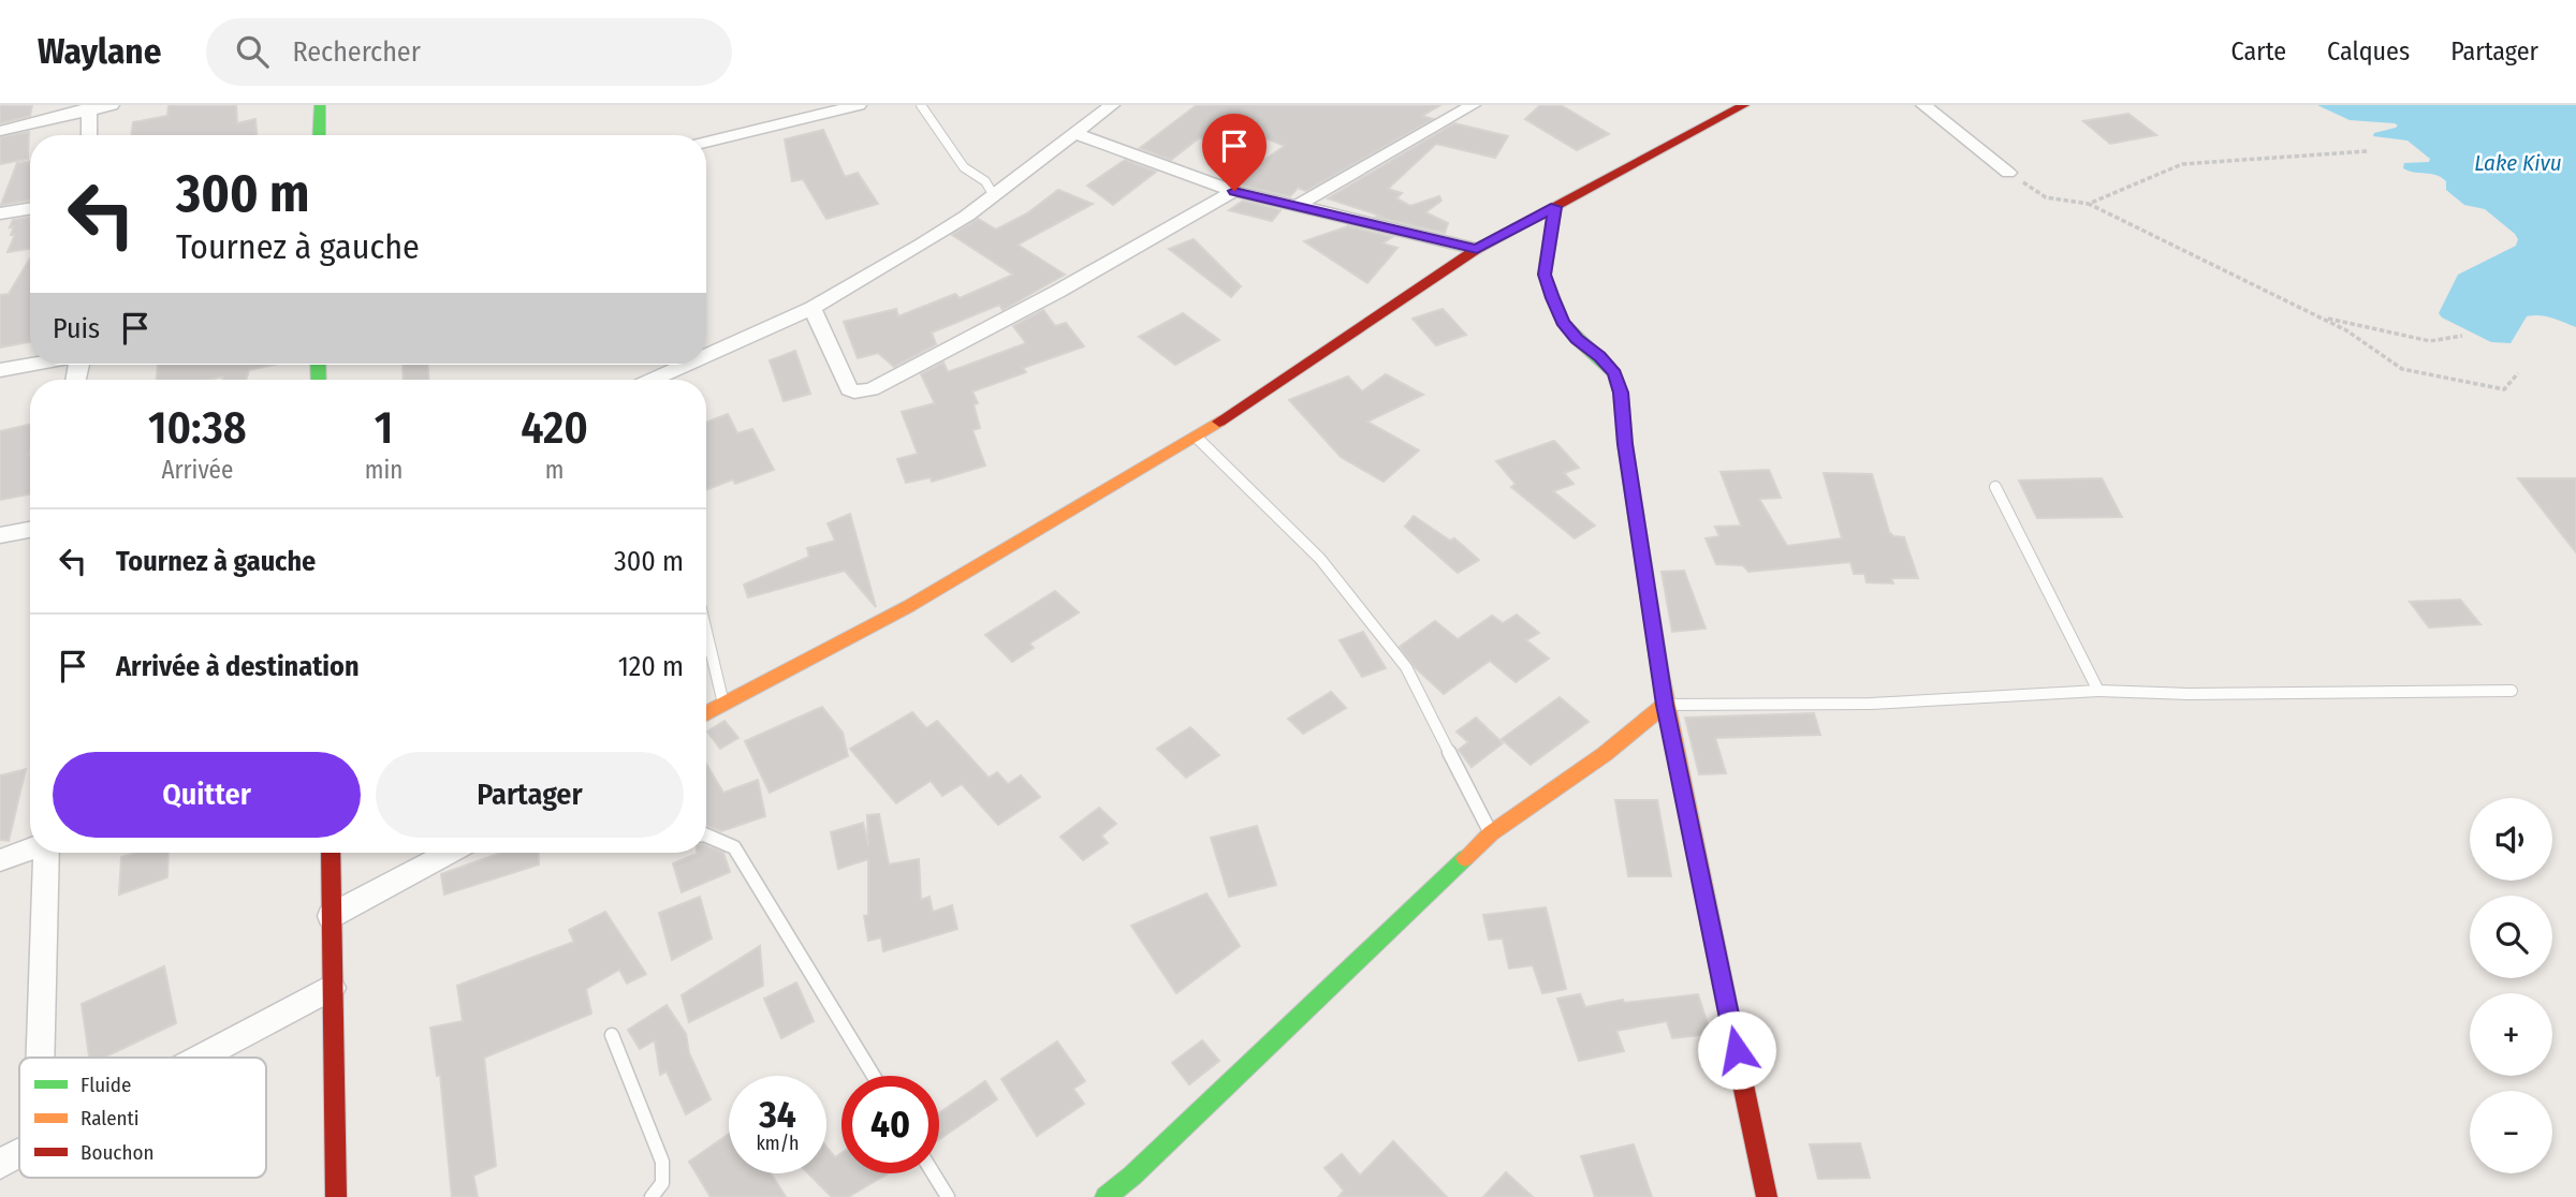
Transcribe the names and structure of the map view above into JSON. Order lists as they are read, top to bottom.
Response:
{
  "water": ["Lake Kivu"],
  "legend": ["Fluide", "Ralenti", "Bouchon"],
  "page": {
    "header": "Waylane",
    "search": "Rechercher",
    "nav": ["Carte", "Calques", "Partager"],
    "turn": ["300 m", "Tournez à gauche"],
    "then": "Puis",
    "eta": [
      "10:38",
      "Arrivée",
      "1",
      "min",
      "420",
      "m"
    ],
    "list": [
      {
        "name": "Tournez à gauche",
        "value": "300 m"
      },
      {
        "name": "Arrivée à destination",
        "value": "120 m"
      }
    ],
    "buttons": ["Quitter", "Partager"],
    "map_buttons": ["+", "−"],
    "speed": "34 km/h",
    "limit": "40"
  }
}
